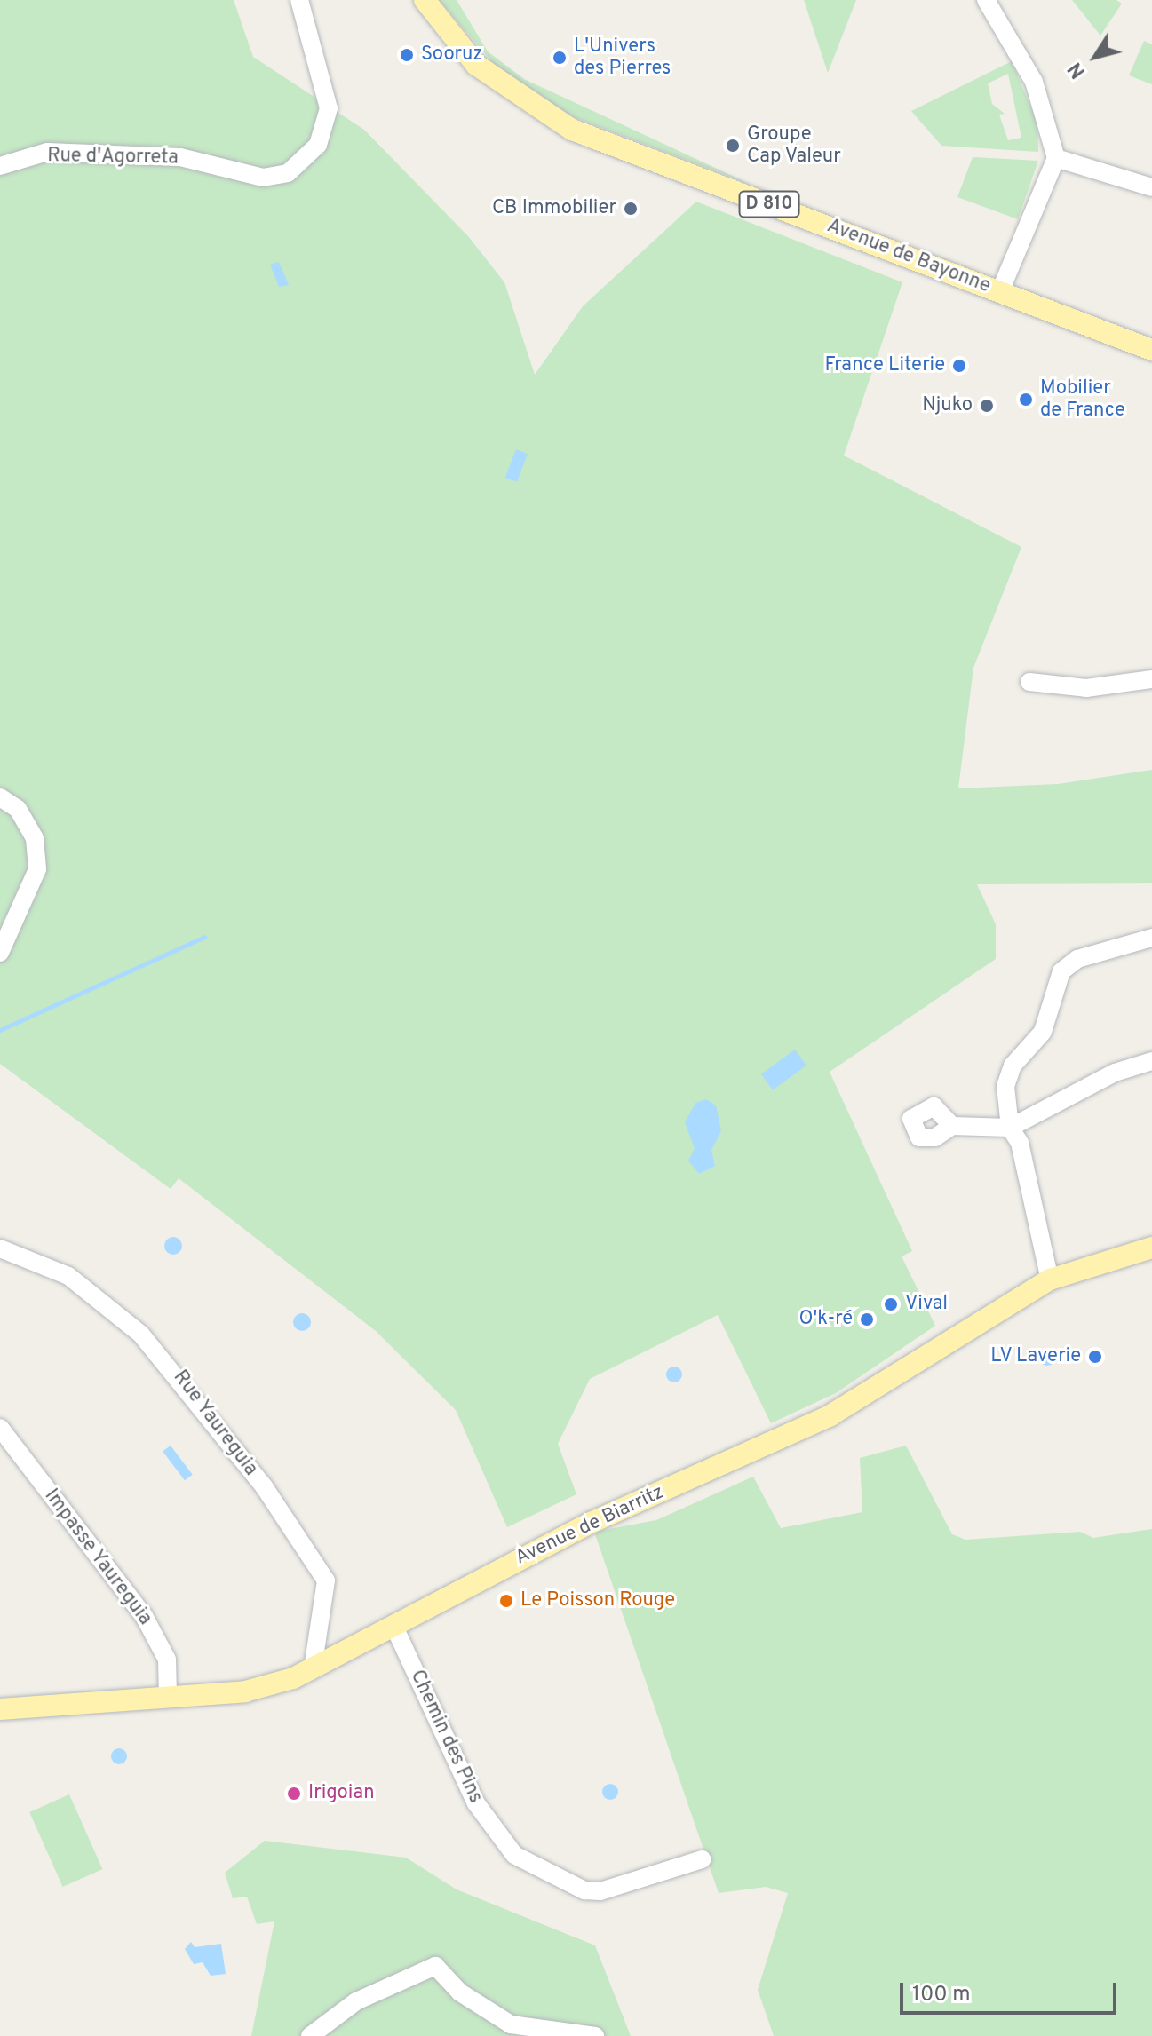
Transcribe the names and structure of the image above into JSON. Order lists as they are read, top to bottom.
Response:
{
  "streets": {
    "main road": ["D 810", "Avenue de Bayonne", "Avenue de Biarritz"],
    "street": [
      "Rue d'Agorreta",
      "Rue Yaureguia",
      "Impasse Yaureguia",
      "Chemin des Pins"
    ]
  },
  "crossings": [
    ["Rue Yaureguia", "Avenue de Biarritz"],
    ["Avenue de Biarritz", "Impasse Yaureguia"],
    ["Avenue de Biarritz", "Chemin des Pins"]
  ],
  "places": [
    "Sooruz",
    "L'Univers des Pierres",
    "Groupe Cap Valeur",
    "CB Immobilier",
    "France Literie",
    "Mobilier de France",
    "Njuko",
    "Vival",
    "O'k-ré",
    "LV Laverie",
    "Le Poisson Rouge",
    "Irigoian"
  ],
  "scale_bar": "100 m",
  "north": "bottom left"
}
